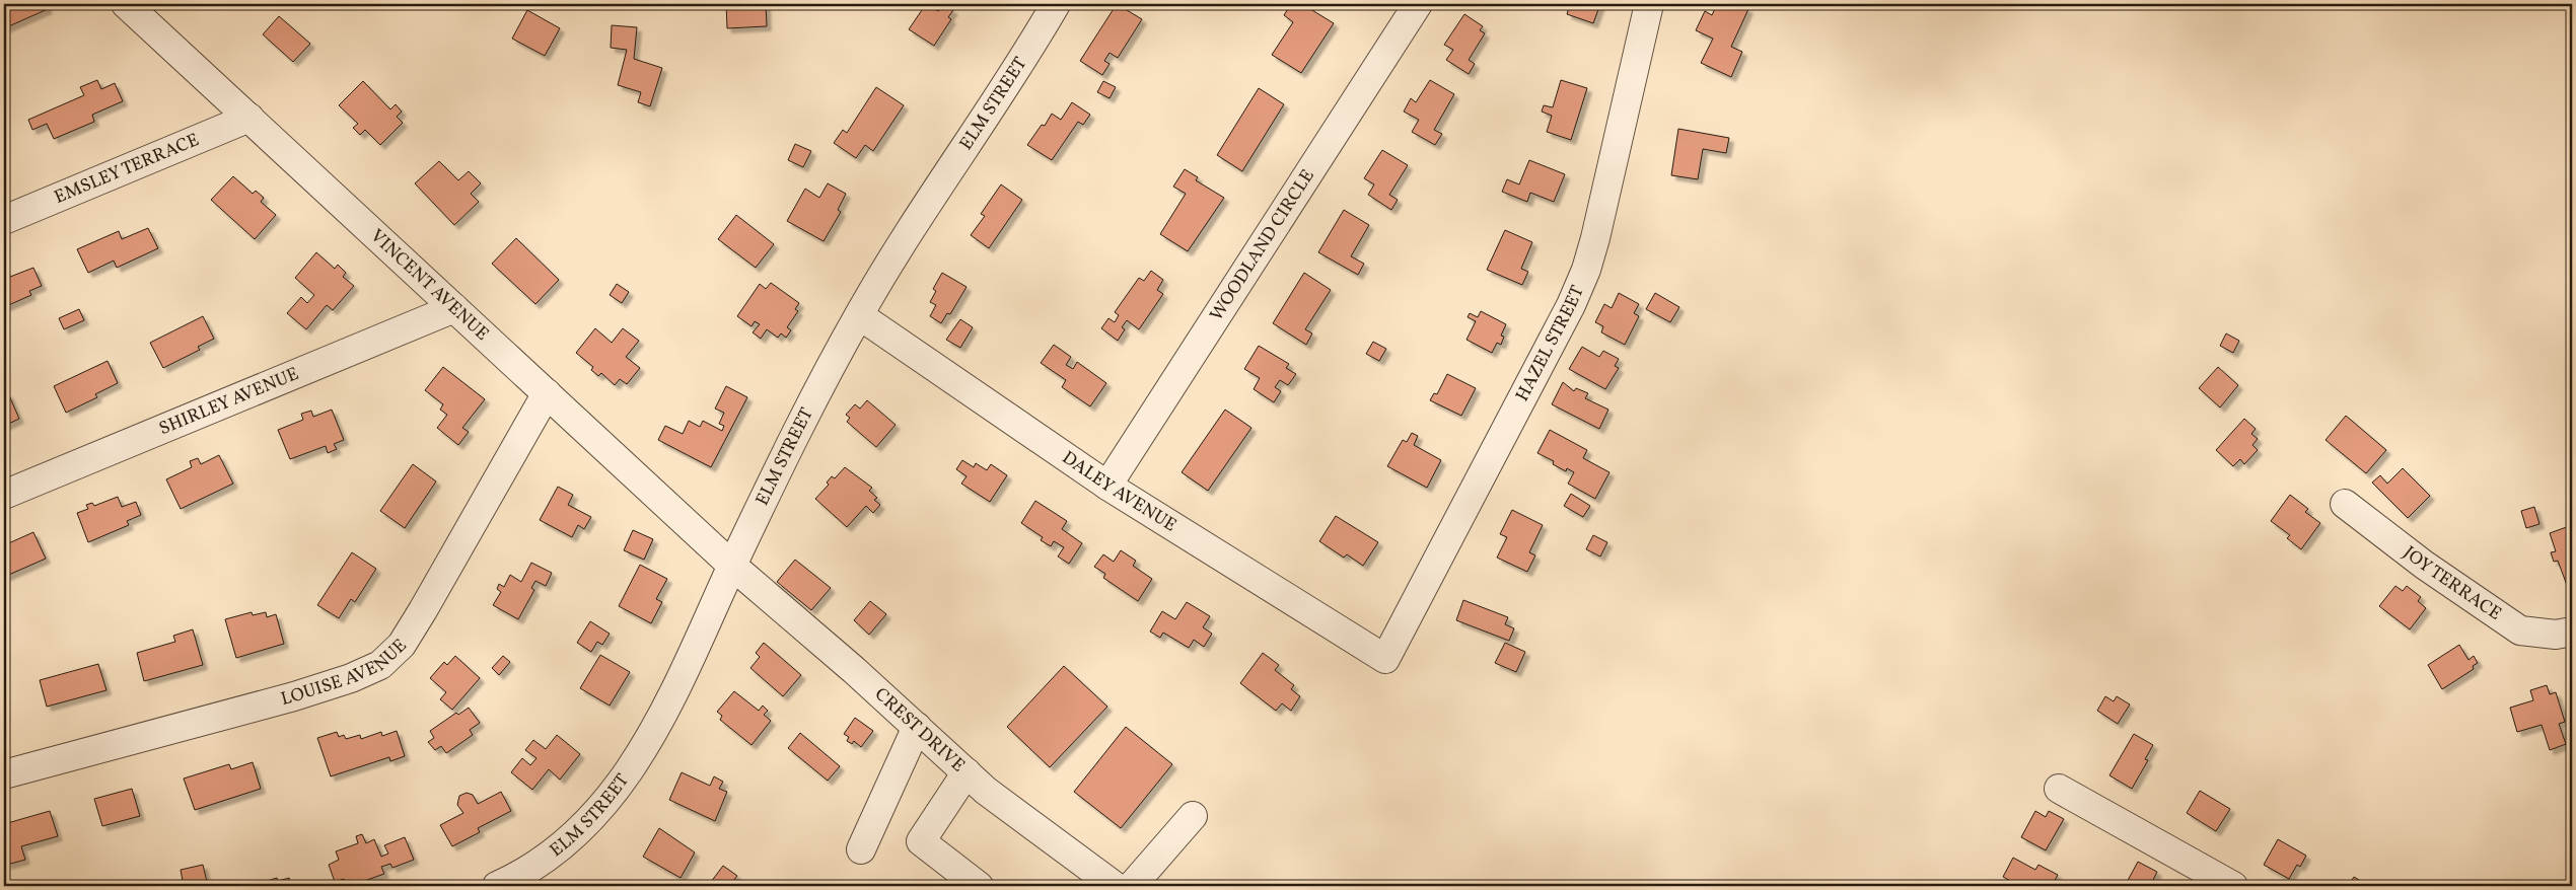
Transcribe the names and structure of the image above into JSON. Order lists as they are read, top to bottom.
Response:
{
  "streets": {
    "street": [
      "ELM STREET",
      "EMSLEY TERRACE",
      "WOODLAND CIRCLE",
      "VINCENT AVENUE",
      "HAZEL STREET",
      "SHIRLEY AVENUE",
      "DALEY AVENUE",
      "JOY TERRACE",
      "LOUISE AVENUE",
      "CREST DRIVE"
    ]
  },
  "crossings": [
    ["ELM STREET", "VINCENT AVENUE"],
    ["ELM STREET", "DALEY AVENUE"],
    ["ELM STREET", "CREST DRIVE"],
    ["EMSLEY TERRACE", "VINCENT AVENUE"],
    ["WOODLAND CIRCLE", "DALEY AVENUE"],
    ["VINCENT AVENUE", "SHIRLEY AVENUE"],
    ["VINCENT AVENUE", "LOUISE AVENUE"],
    ["VINCENT AVENUE", "CREST DRIVE"],
    ["HAZEL STREET", "DALEY AVENUE"]
  ]
}
